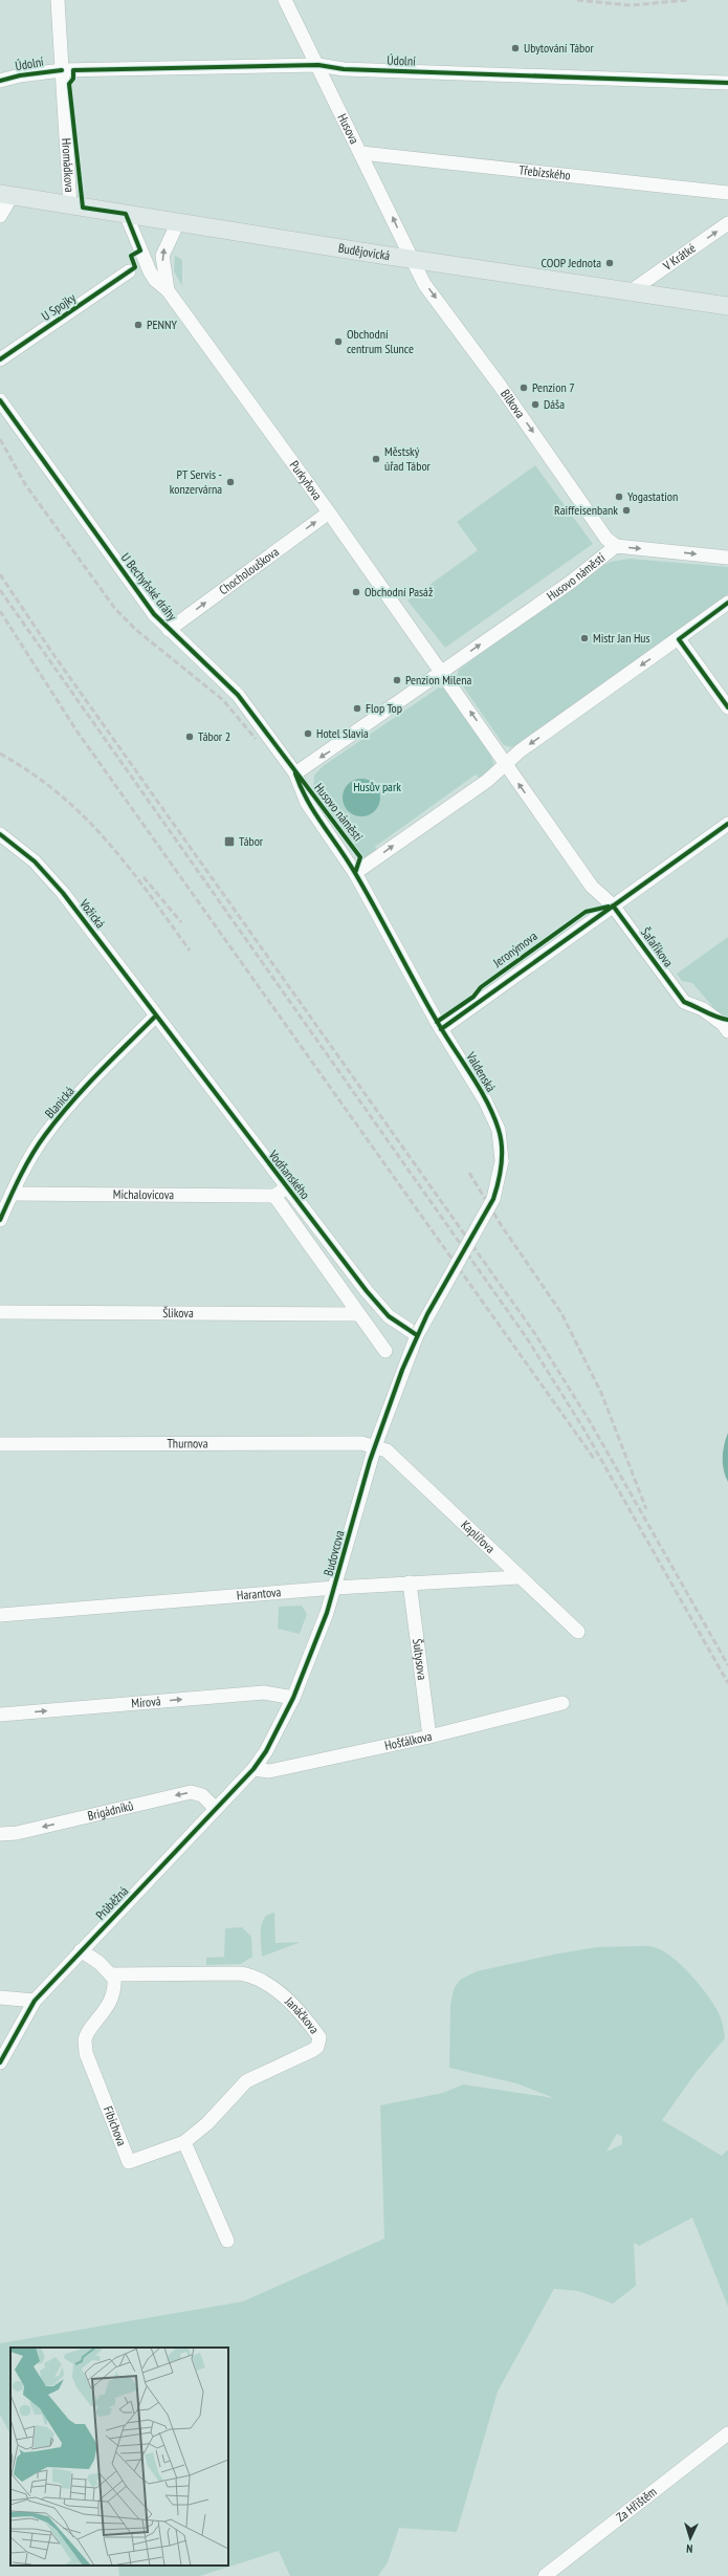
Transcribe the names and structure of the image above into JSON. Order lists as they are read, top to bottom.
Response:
{
  "streets": {
    "main road": ["Budějovická"],
    "street": [
      "Údolní",
      "Husova",
      "Hromádkova",
      "Třebízského",
      "V Krátké",
      "U Spojky",
      "Bílkova",
      "Purkyňova",
      "Chocholouškova",
      "Husovo náměstí",
      "U Bechyňské dráhy",
      "Vožická",
      "Šafaříkova",
      "Jeronýmova",
      "Valdenská",
      "Blanická",
      "Vodňanského",
      "Michalovicova",
      "Šlikova",
      "Thurnova",
      "Kaplířova",
      "Budovcova",
      "Harantova",
      "Šultysova",
      "Mírová",
      "Hošťálkova",
      "Brigádníků",
      "Průběžná",
      "Janáčkova",
      "Fibichova",
      "Za Hřištěm"
    ]
  },
  "crossings": [
    ["Údolní", "Husova"],
    ["Údolní", "Hromádkova"],
    ["Husova", "Třebízského"],
    ["Husova", "Budějovická"],
    ["Husova", "Bílkova"],
    ["Hromádkova", "Budějovická"],
    ["Budějovická", "V Krátké"],
    ["Budějovická", "Bílkova"],
    ["Budějovická", "Purkyňova"],
    ["Bílkova", "Husovo náměstí"],
    ["Purkyňova", "Chocholouškova"],
    ["Purkyňova", "Husovo náměstí"],
    ["Chocholouškova", "U Bechyňské dráhy"],
    ["Husovo náměstí", "U Bechyňské dráhy"],
    ["Husovo náměstí", "Valdenská"],
    ["Vožická", "Blanická"],
    ["Vožická", "Vodňanského"],
    ["Šafaříkova", "Jeronýmova"],
    ["Jeronýmova", "Valdenská"],
    ["Valdenská", "Vodňanského"],
    ["Valdenská", "Budovcova"],
    ["Blanická", "Vodňanského"],
    ["Blanická", "Michalovicova"],
    ["Vodňanského", "Michalovicova"],
    ["Vodňanského", "Šlikova"],
    ["Vodňanského", "Budovcova"],
    ["Thurnova", "Kaplířova"],
    ["Thurnova", "Budovcova"],
    ["Kaplířova", "Budovcova"],
    ["Kaplířova", "Harantova"],
    ["Budovcova", "Harantova"],
    ["Budovcova", "Mírová"],
    ["Budovcova", "Hošťálkova"],
    ["Budovcova", "Průběžná"],
    ["Harantova", "Šultysova"],
    ["Šultysova", "Hošťálkova"],
    ["Hošťálkova", "Průběžná"],
    ["Brigádníků", "Průběžná"],
    ["Janáčkova", "Fibichova"]
  ],
  "one_way": [
    "Husova",
    "V Krátké",
    "Bílkova",
    "Chocholouškova",
    "Šafaříkova",
    "Mírová",
    "Brigádníků"
  ],
  "parks": ["Husův park"],
  "places": {
    "other": [
      "Ubytování Tábor",
      "COOP Jednota",
      "PENNY",
      "Obchodní centrum Slunce",
      "Penzion 7",
      "Dáša",
      "Městský úřad Tábor",
      "PT Servis - konzervárna",
      "Yogastation",
      "Raiffeisenbank",
      "Obchodní Pasáž",
      "Mistr Jan Hus",
      "Penzion Milena",
      "Flop Top",
      "Hotel Slavia",
      "Tábor 2"
    ],
    "transit": ["Tábor"]
  },
  "north": "bottom"
}
